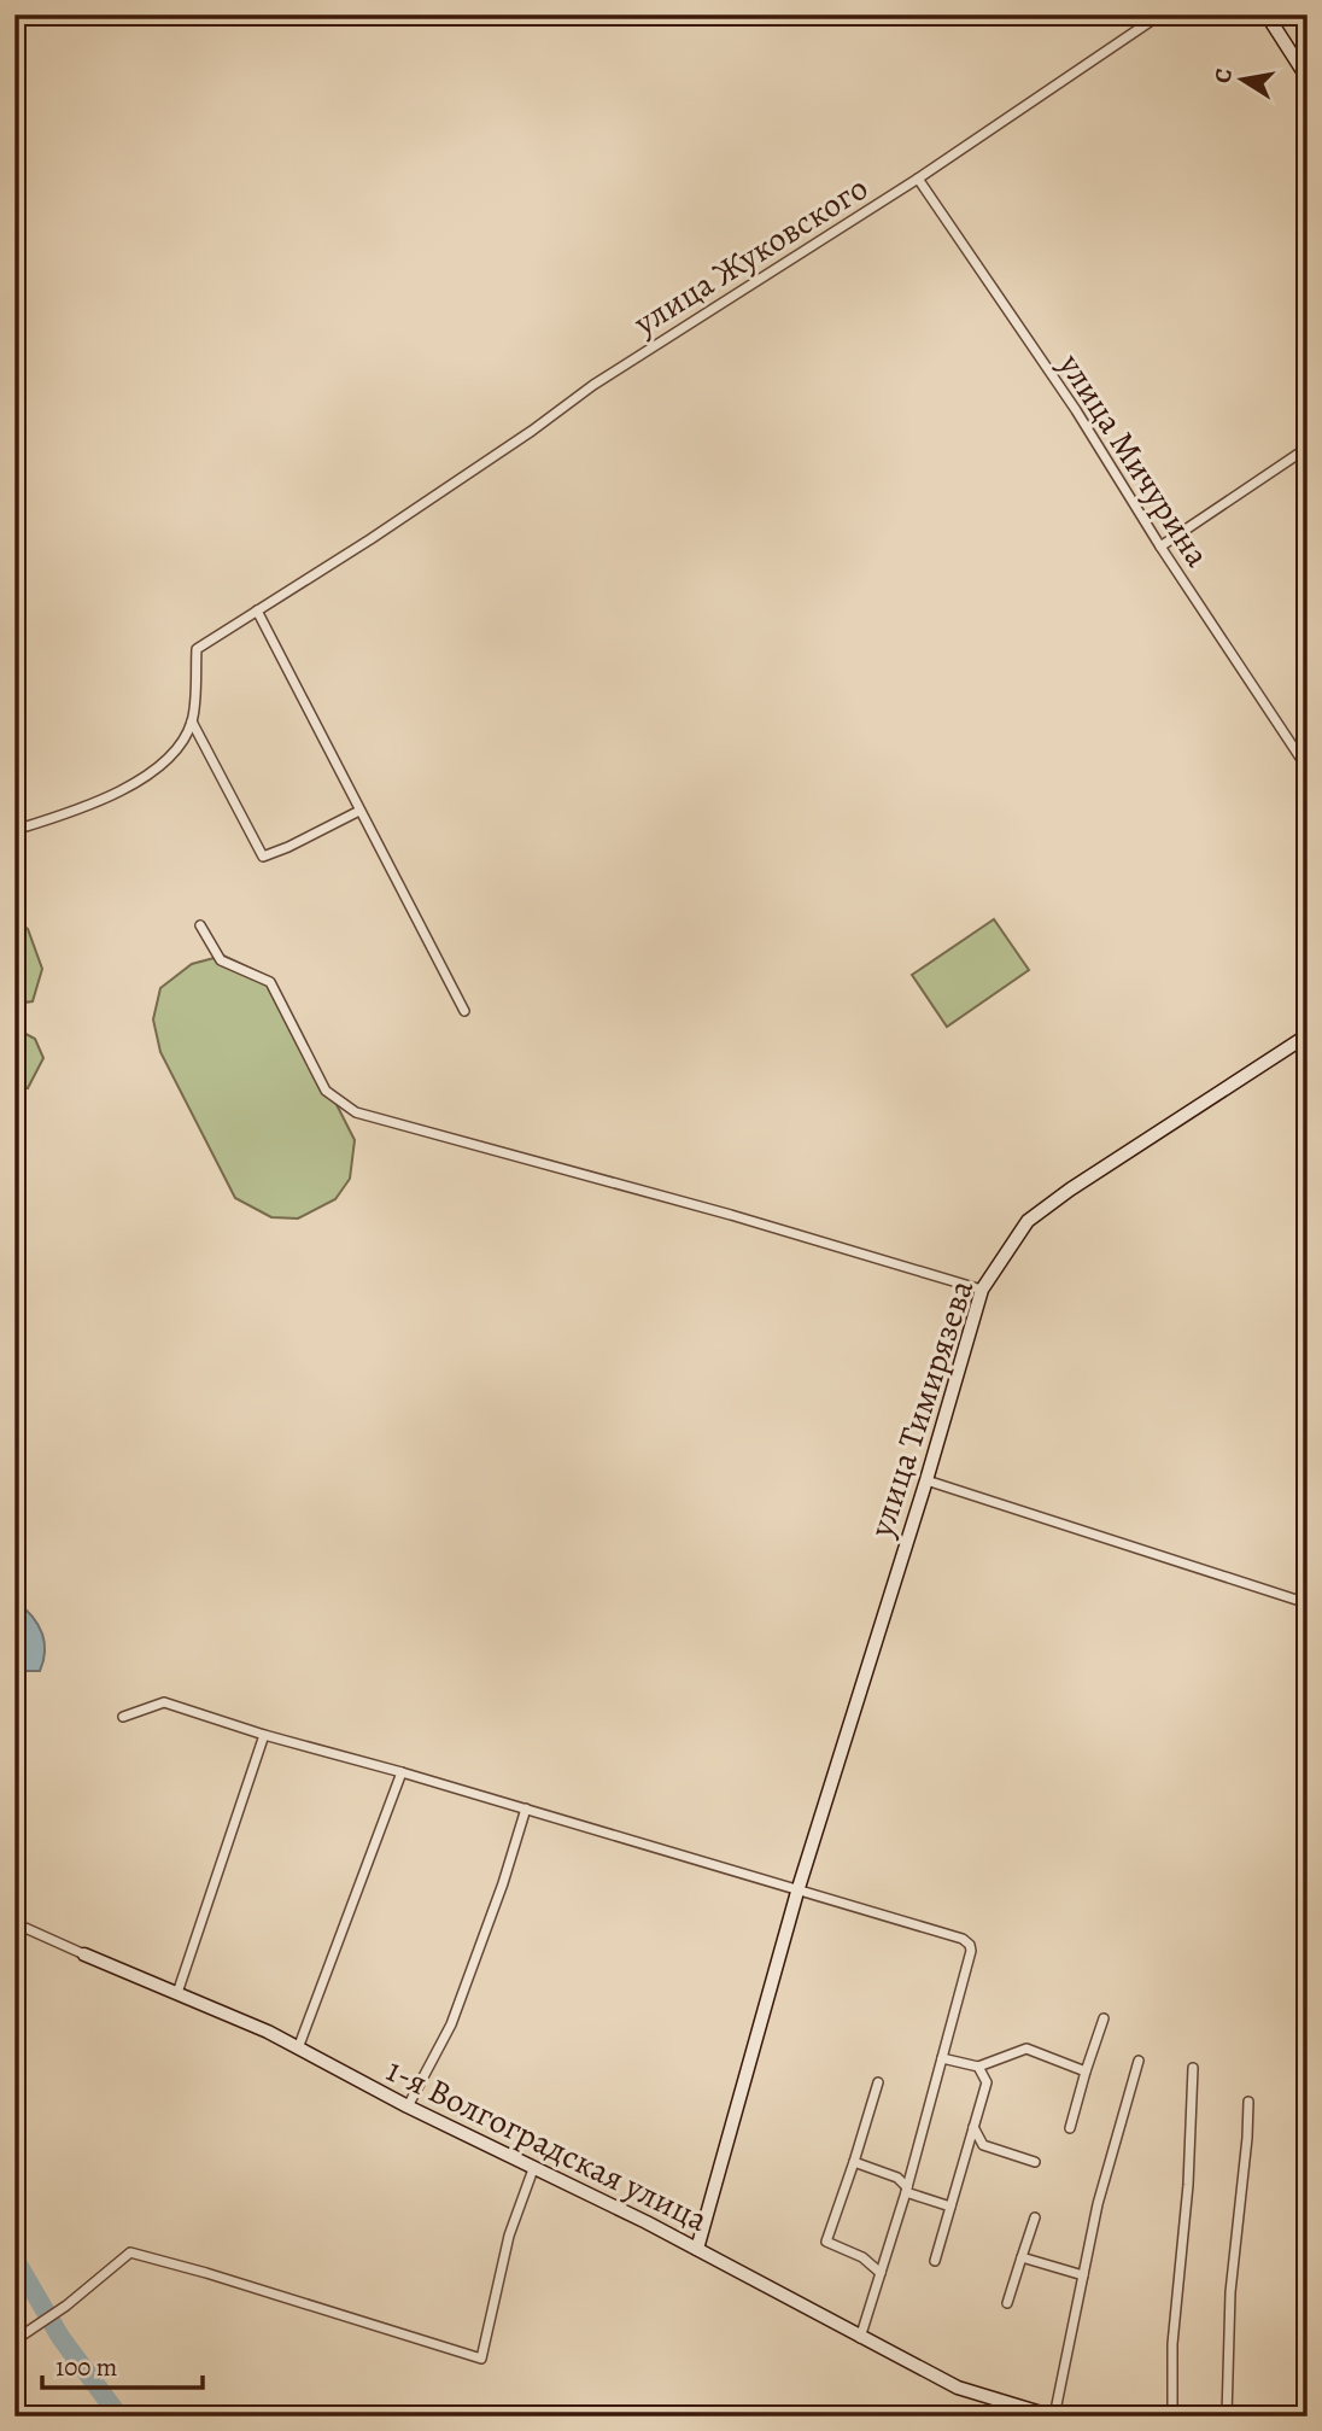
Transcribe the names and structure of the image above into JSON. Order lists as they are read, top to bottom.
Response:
{
  "streets": {
    "street": [
      "улица Жуковского",
      "улица Мичурина",
      "улица Тимирязева",
      "1-я Волгоградская улица"
    ]
  },
  "crossings": [
    ["улица Жуковского", "улица Мичурина"],
    ["улица Тимирязева", "1-я Волгоградская улица"]
  ],
  "scale_bar": "100 m",
  "north": "left"
}
